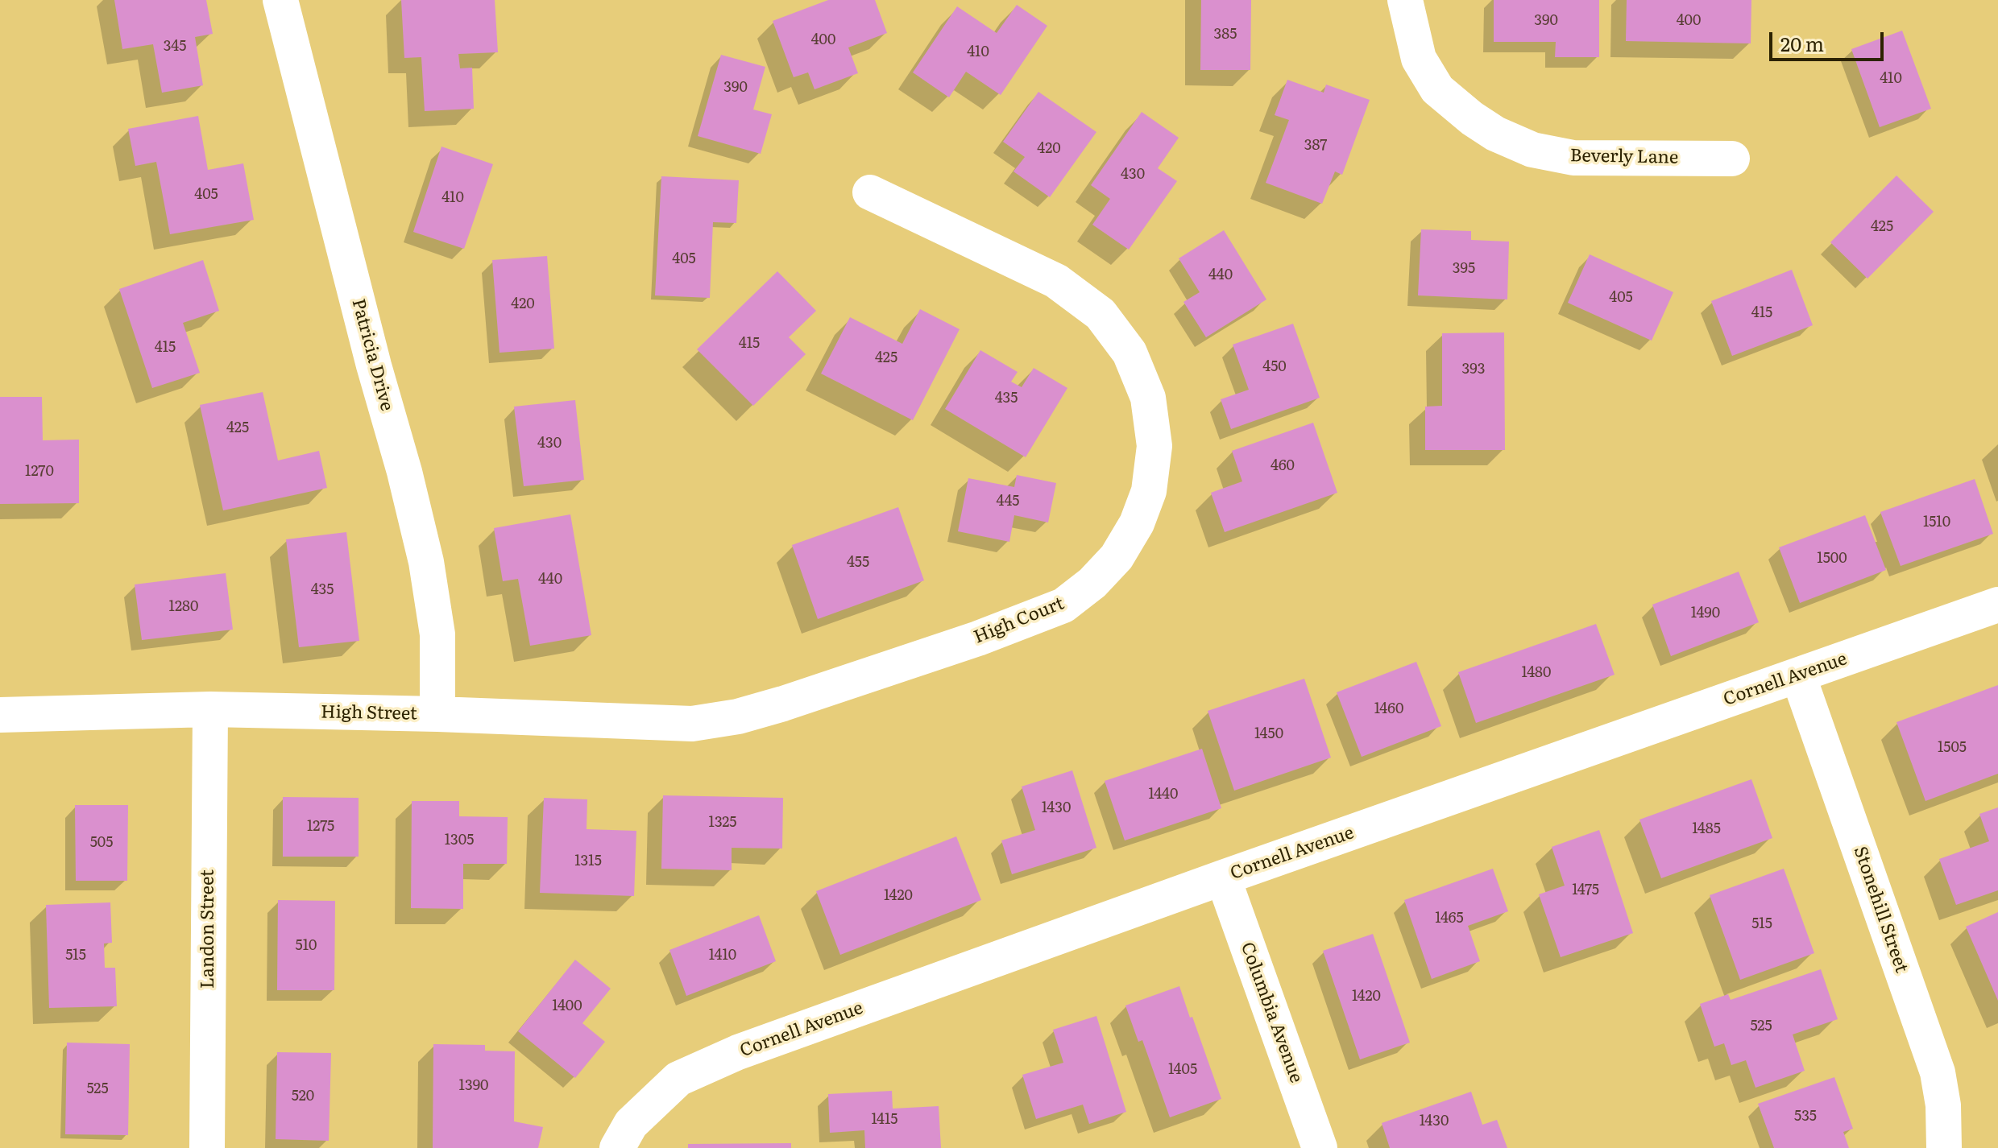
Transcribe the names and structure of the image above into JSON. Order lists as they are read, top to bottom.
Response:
{
  "streets": {
    "street": [
      "Beverly Lane",
      "Patricia Drive",
      "High Court",
      "Cornell Avenue",
      "High Street",
      "Stonehill Street",
      "Landon Street",
      "Columbia Avenue"
    ]
  },
  "crossings": [
    ["Patricia Drive", "High Street"],
    ["High Court", "High Street"],
    ["Cornell Avenue", "Stonehill Street"],
    ["Cornell Avenue", "Columbia Avenue"],
    ["High Street", "Landon Street"]
  ],
  "house_numbers": [
    "390",
    "400",
    "385",
    "400",
    "345",
    "410",
    "410",
    "390",
    "387",
    "420",
    "430",
    "405",
    "410",
    "425",
    "405",
    "395",
    "440",
    "405",
    "420",
    "415",
    "415",
    "415",
    "425",
    "450",
    "393",
    "435",
    "425",
    "430",
    "460",
    "1270",
    "445",
    "1510",
    "1500",
    "455",
    "440",
    "435",
    "1280",
    "1490",
    "1480",
    "1460",
    "1450",
    "1505",
    "1440",
    "1430",
    "1325",
    "1275",
    "1485",
    "1305",
    "505",
    "1315",
    "1475",
    "1420",
    "1465",
    "515",
    "510",
    "515",
    "1410",
    "1420",
    "1400",
    "525",
    "1405",
    "1390",
    "525",
    "520",
    "535",
    "1415",
    "1430"
  ],
  "scale_bar": "20 m"
}
